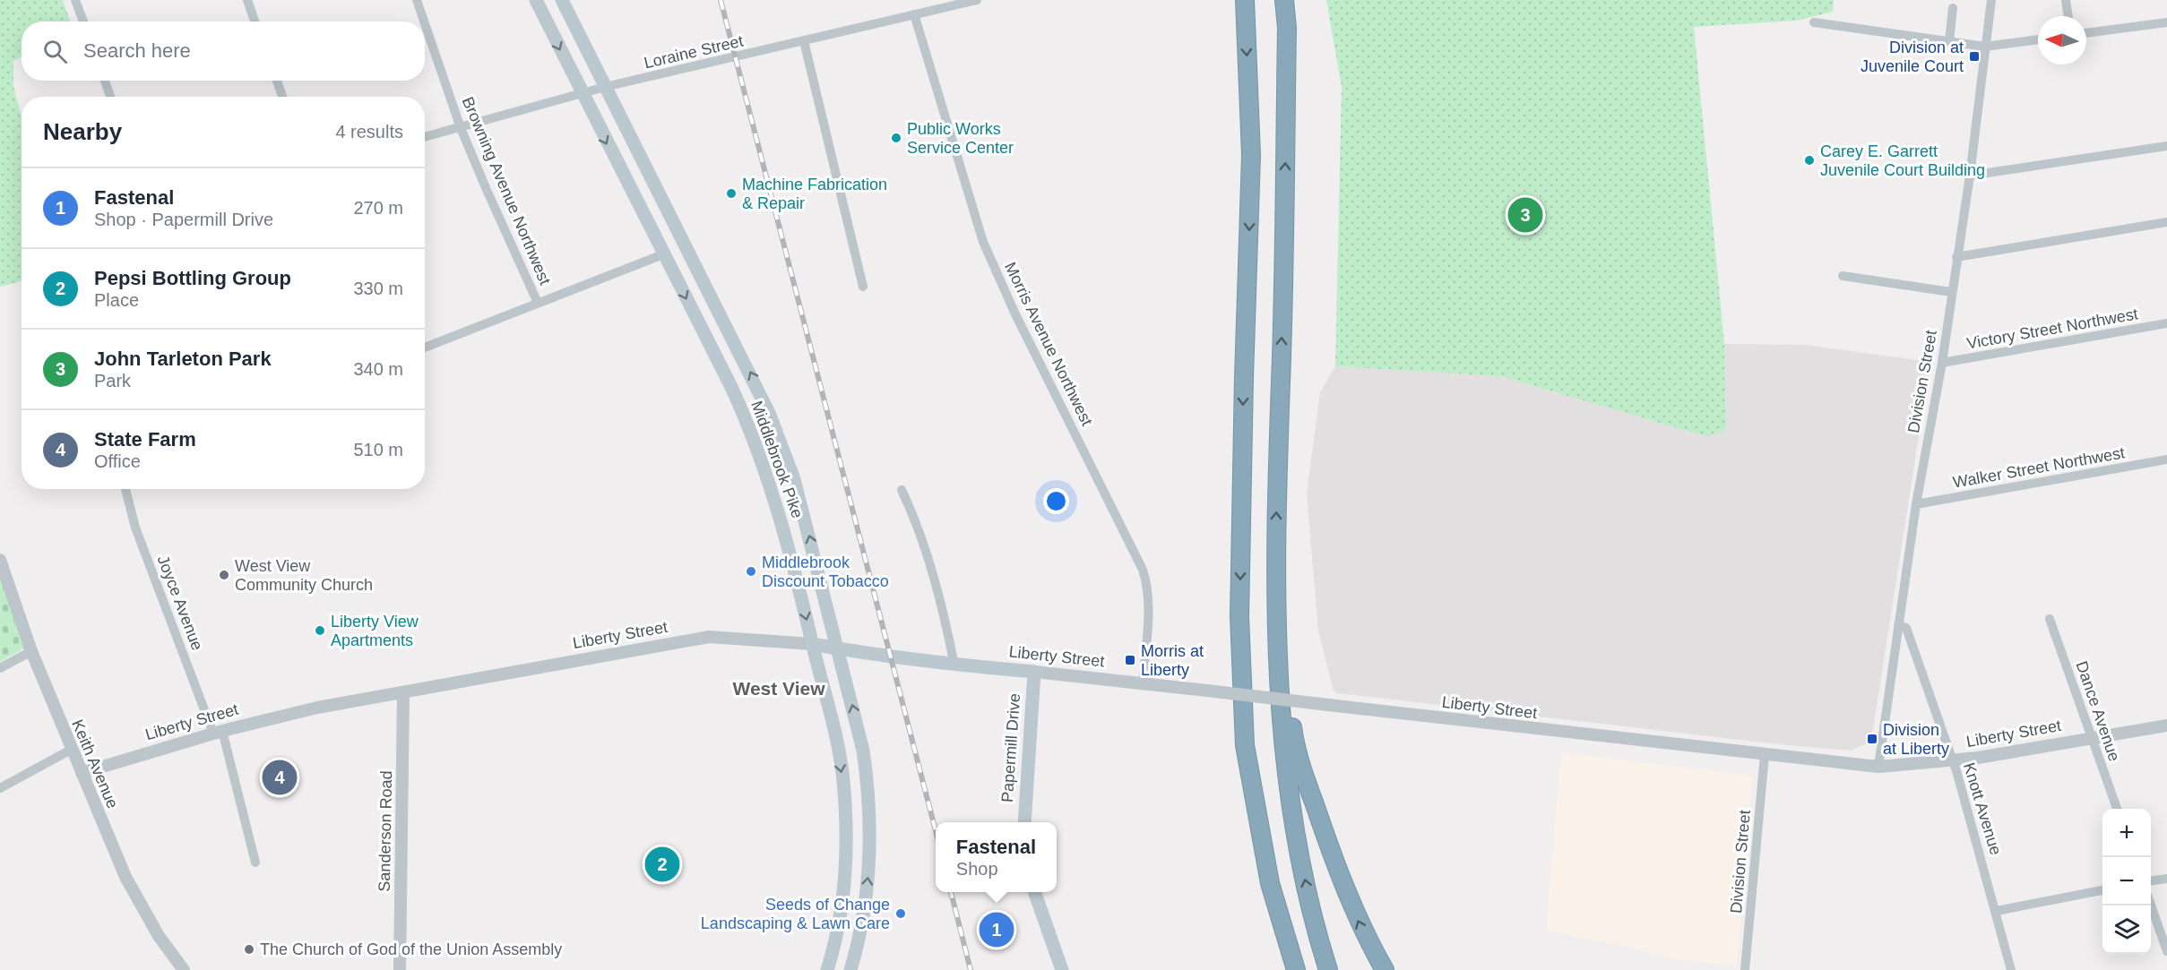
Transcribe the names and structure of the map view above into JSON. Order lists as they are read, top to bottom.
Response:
{
  "streets": {
    "main road": ["Middlebrook Pike", "Liberty Street", "Papermill Drive"],
    "street": [
      "Loraine Street",
      "Browning Avenue Northwest",
      "Victory Street Northwest",
      "Morris Avenue Northwest",
      "Division Street",
      "Walker Street Northwest",
      "Joyce Avenue",
      "Dance Avenue",
      "Keith Avenue",
      "Knott Avenue",
      "Sanderson Road"
    ]
  },
  "crossings": [
    ["Loraine Street", "Browning Avenue Northwest"],
    ["Loraine Street", "Morris Avenue Northwest"],
    ["Loraine Street", "Middlebrook Pike"],
    ["Victory Street Northwest", "Division Street"],
    ["Morris Avenue Northwest", "Liberty Street"],
    ["Division Street", "Walker Street Northwest"],
    ["Division Street", "Liberty Street"],
    ["Division Street", "Knott Avenue"],
    ["Middlebrook Pike", "Liberty Street"],
    ["Joyce Avenue", "Liberty Street"],
    ["Liberty Street", "Dance Avenue"],
    ["Liberty Street", "Papermill Drive"],
    ["Liberty Street", "Keith Avenue"],
    ["Liberty Street", "Knott Avenue"],
    ["Liberty Street", "Sanderson Road"]
  ],
  "districts": ["West View"],
  "places": {
    "transit": ["Division at Juvenile Court", "Morris at Liberty", "Division at Liberty"],
    "other": [
      "Public Works Service Center",
      "Carey E. Garrett Juvenile Court Building",
      "Machine Fabrication & Repair",
      "Middlebrook Discount Tobacco",
      "West View Community Church",
      "Liberty View Apartments",
      "Seeds of Change Landscaping & Lawn Care",
      "The Church of God of the Union Assembly"
    ]
  },
  "north": "left",
  "page": {
    "search": "Search here",
    "heading": ["Nearby", "4 results"],
    "list": [
      {
        "mark": "1",
        "name": "Fastenal",
        "note": "Shop · Papermill Drive",
        "value": "270 m"
      },
      {
        "mark": "2",
        "name": "Pepsi Bottling Group",
        "note": "Place",
        "value": "330 m"
      },
      {
        "mark": "3",
        "name": "John Tarleton Park",
        "note": "Park",
        "value": "340 m"
      },
      {
        "mark": "4",
        "name": "State Farm",
        "note": "Office",
        "value": "510 m"
      }
    ],
    "pins": [
      "3",
      "4",
      "2",
      "1"
    ],
    "map_buttons": ["+", "−"],
    "popup": ["Fastenal", "Shop"]
  }
}
